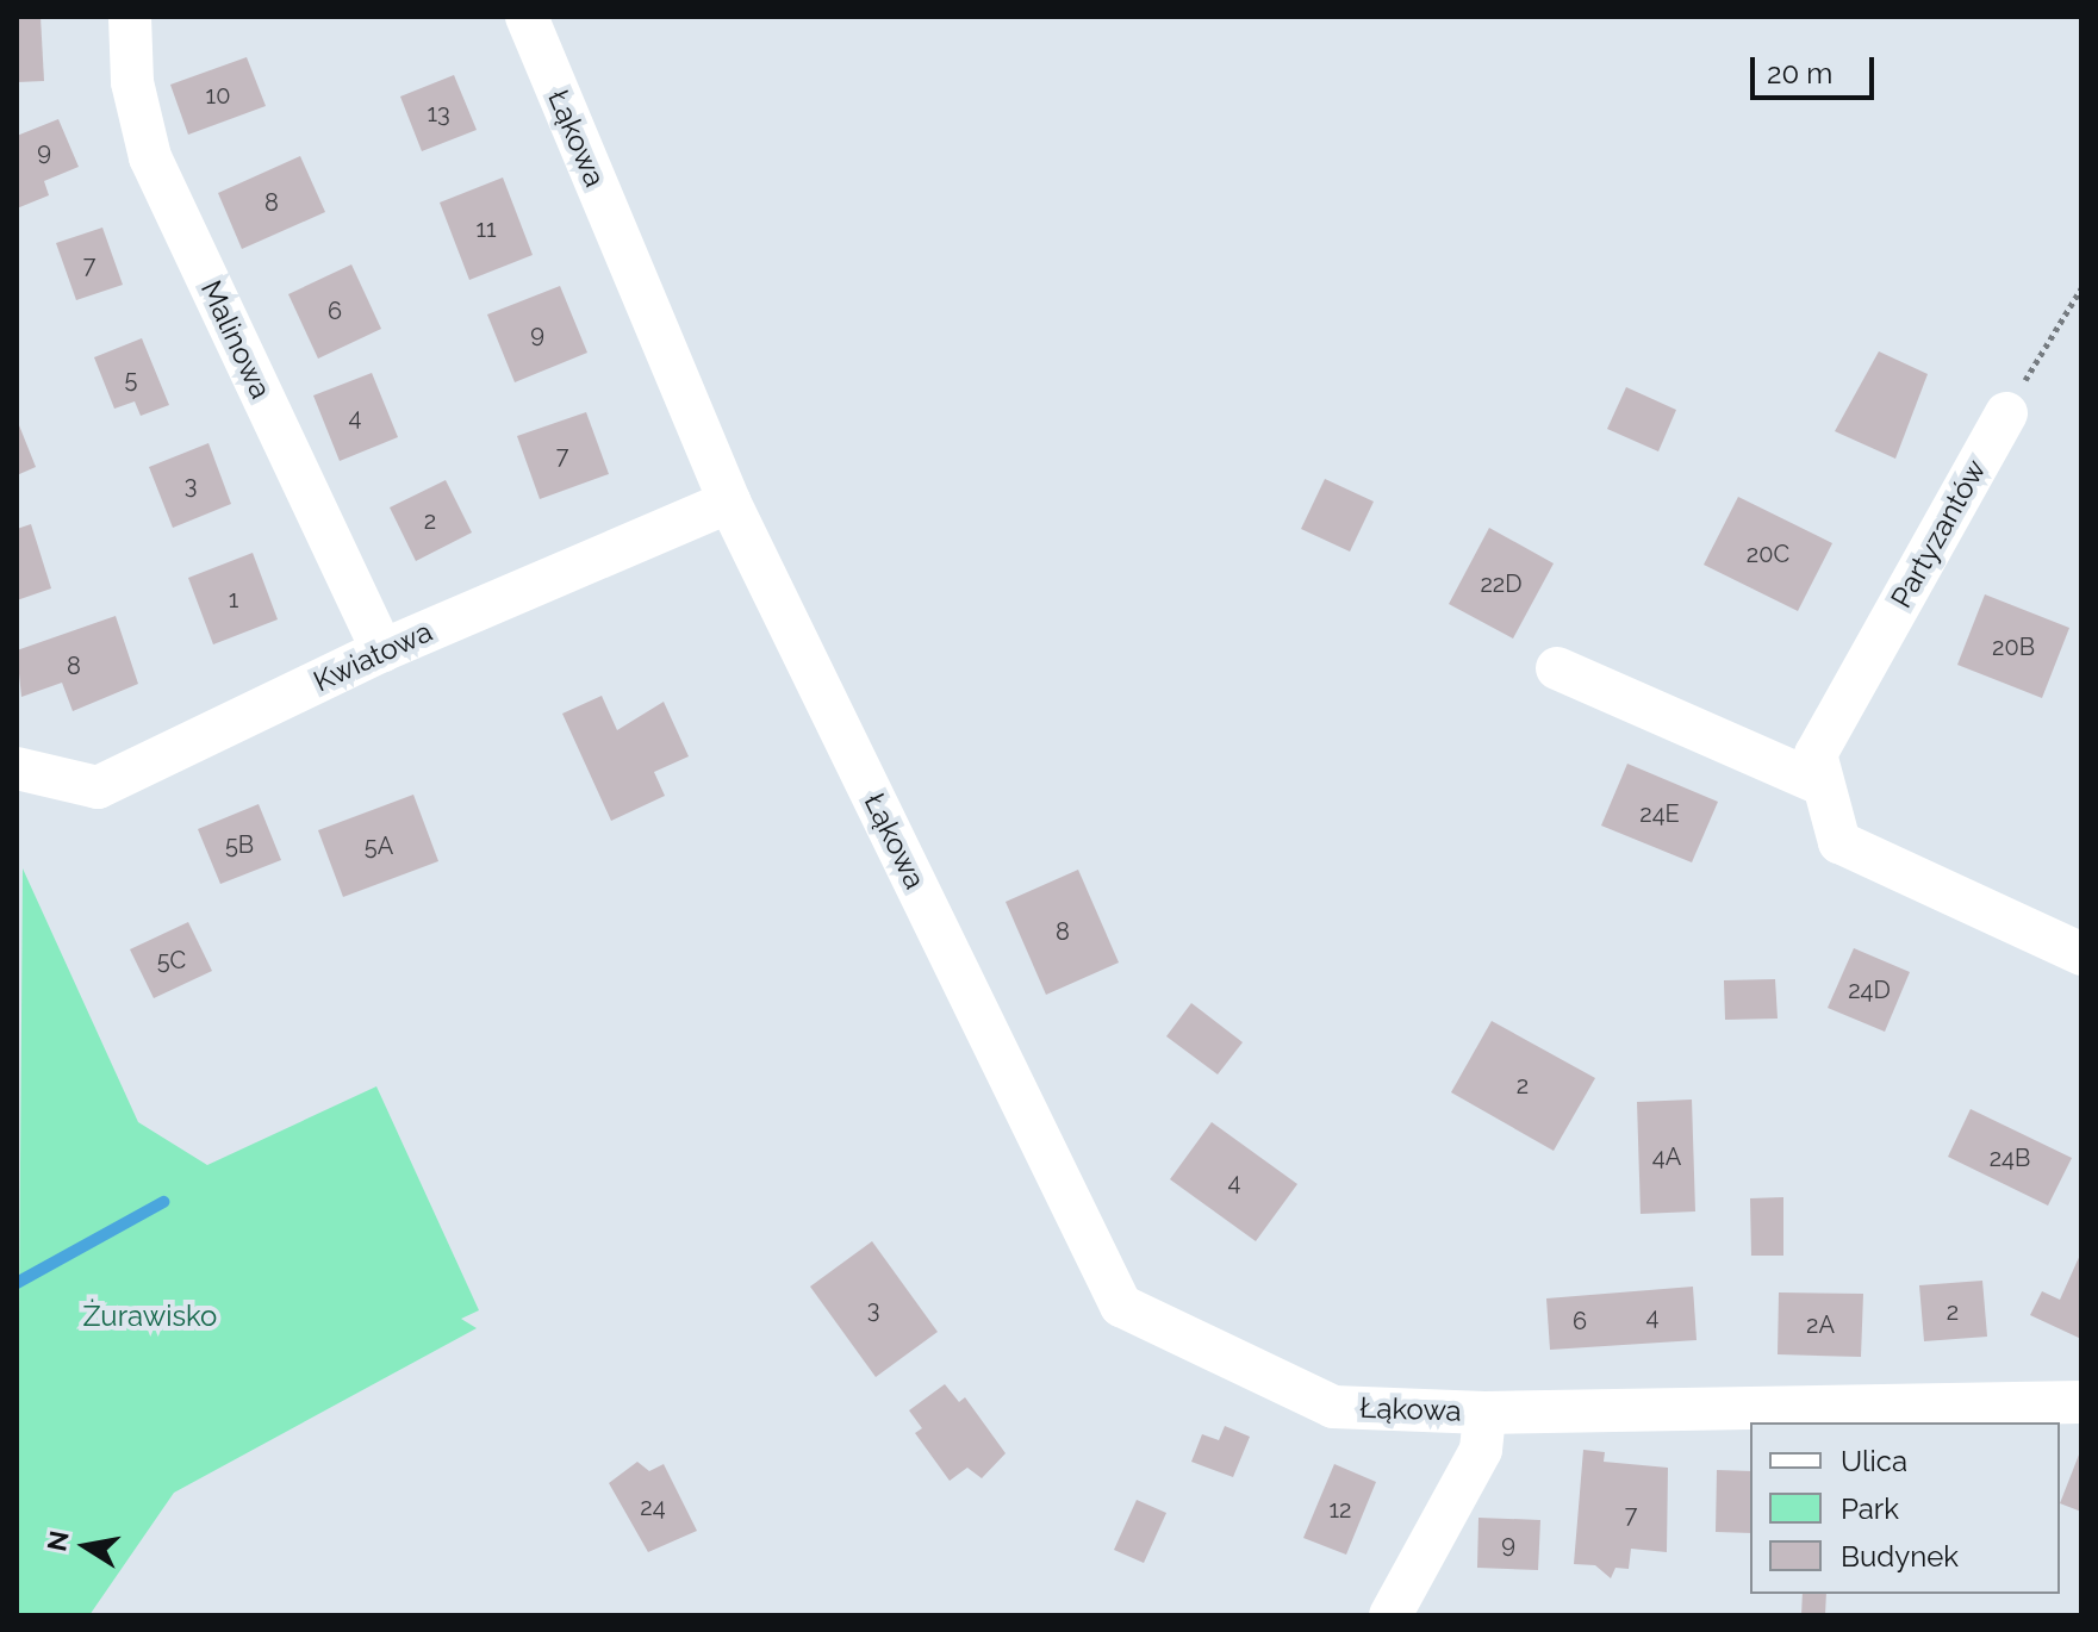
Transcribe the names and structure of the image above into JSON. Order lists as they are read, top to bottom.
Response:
{
  "streets": {
    "street": [
      "Łąkowa",
      "Malinowa",
      "Partyzantów",
      "Kwiatowa"
    ]
  },
  "crossings": [
    ["Łąkowa", "Kwiatowa"],
    ["Malinowa", "Kwiatowa"]
  ],
  "parks": ["Żurawisko"],
  "house_numbers": [
    "10",
    "13",
    "9",
    "8",
    "11",
    "7",
    "6",
    "9",
    "5",
    "4",
    "7",
    "3",
    "2",
    "20C",
    "22D",
    "1",
    "20B",
    "8",
    "24E",
    "5B",
    "5A",
    "8",
    "5C",
    "24D",
    "2",
    "4A",
    "24B",
    "4",
    "3",
    "2",
    "4",
    "6",
    "2A",
    "24",
    "12",
    "7",
    "9"
  ],
  "legend": ["Ulica", "Park", "Budynek"],
  "scale_bar": "20 m",
  "north": "left"
}
